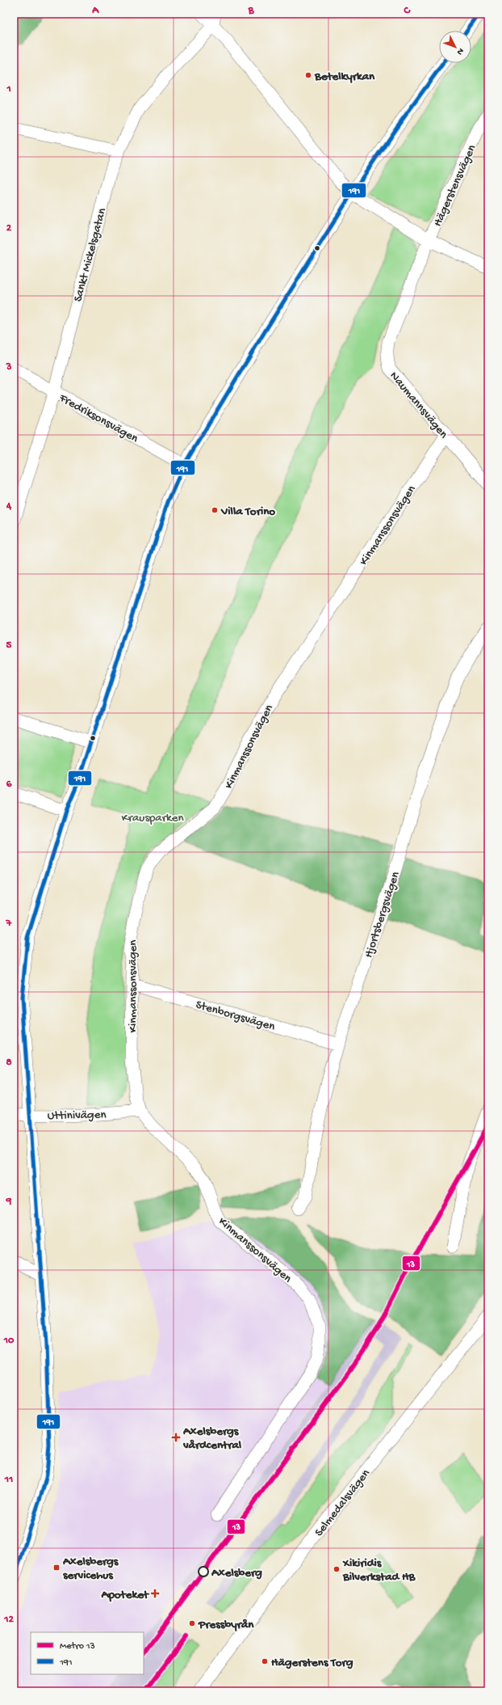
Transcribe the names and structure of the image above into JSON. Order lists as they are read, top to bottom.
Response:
{
  "streets": {
    "street": [
      "Hägerstensvägen",
      "Sankt Mickelsgatan",
      "Naumannsvägen",
      "Fredriksonsvägen",
      "Kinmanssonsvägen",
      "Hjortsbergsvägen",
      "Stenborgsvägen",
      "Uttinivägen",
      "Selmedalsvägen"
    ]
  },
  "crossings": [
    ["Hägerstensvägen", "Naumannsvägen"],
    ["Sankt Mickelsgatan", "Fredriksonsvägen"],
    ["Naumannsvägen", "Kinmanssonsvägen"],
    ["Kinmanssonsvägen", "Stenborgsvägen"],
    ["Kinmanssonsvägen", "Uttinivägen"],
    ["Hjortsbergsvägen", "Stenborgsvägen"]
  ],
  "parks": ["Krausparken"],
  "places": {
    "other": [
      "Betelkyrkan",
      "Villa Torino",
      "Xikiridis Bilverkstad HB",
      "Axelsberg",
      "Pressbyrån",
      "Hägerstens Torg"
    ],
    "health": ["Axelsbergs vårdcentral", "Apoteket"],
    "transit": ["Axelsbergs servicehus"]
  },
  "lines": ["transit line 191", "metro line 13"],
  "legend": ["Metro 13", "191"],
  "north": "bottom right",
  "grid": {
    "columns": ["A", "B", "C"],
    "rows": [
      "1",
      "2",
      "3",
      "4",
      "5",
      "6",
      "7",
      "8",
      "9",
      "10",
      "11",
      "12"
    ]
  }
}
